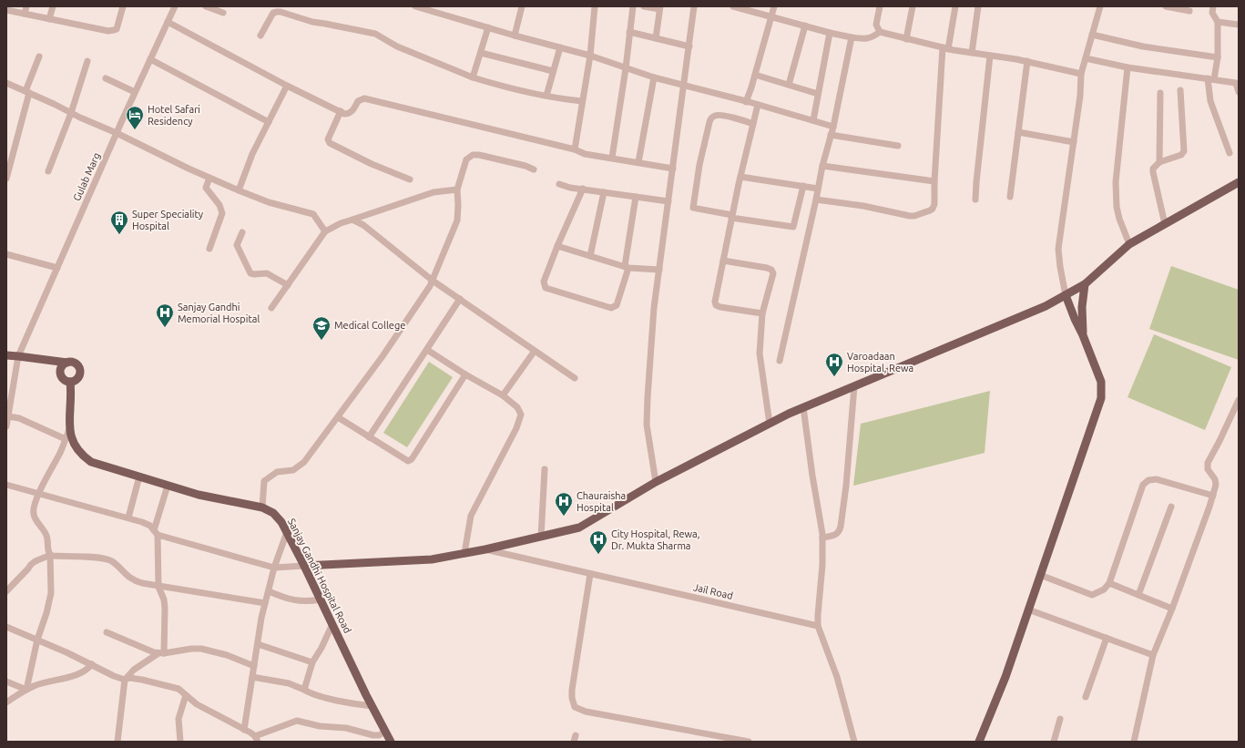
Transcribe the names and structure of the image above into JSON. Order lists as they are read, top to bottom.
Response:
{
  "streets": {
    "main road": ["Sanjay Gandhi Hospital Road"],
    "street": ["Gulab Marg", "Jail Road"]
  },
  "places": {
    "hotel": ["Hotel Safari Residency"],
    "building": ["Super Speciality Hospital"],
    "hospital": [
      "Sanjay Gandhi Memorial Hospital",
      "Varoadaan Hospital, Rewa",
      "Chauraisha Hospital",
      "City Hospital, Rewa, Dr. Mukta Sharma"
    ],
    "school or university": ["Medical College"]
  }
}
